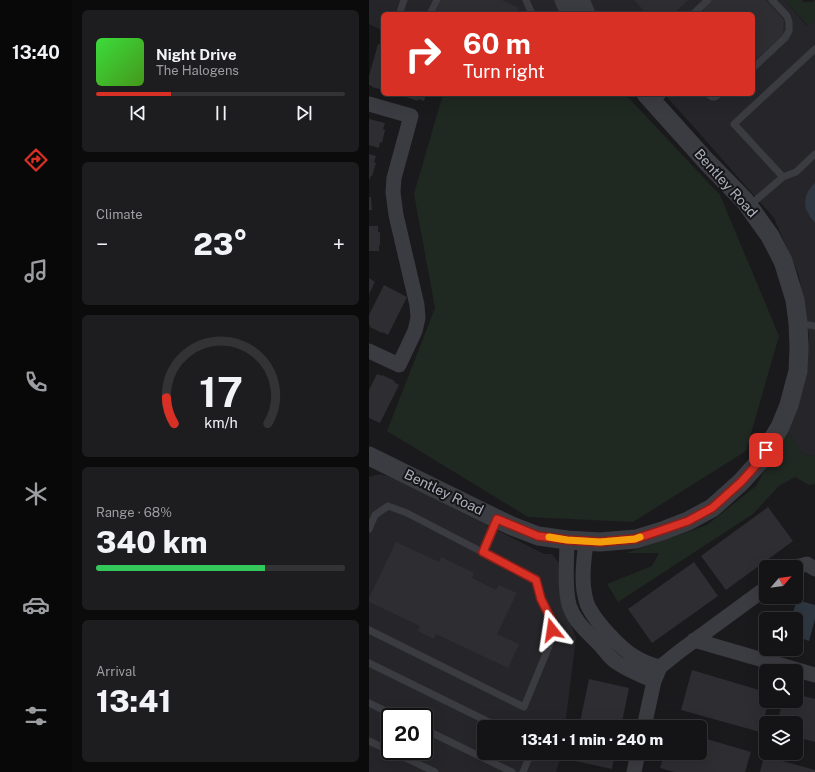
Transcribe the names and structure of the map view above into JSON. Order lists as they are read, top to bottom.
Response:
{
  "streets": {
    "street": ["Bentley Road"]
  },
  "north": "top right",
  "page": {
    "tabs": "13:40",
    "turn": ["60 m", "Turn right"],
    "song": ["Night Drive", "The Halogens"],
    "tile": [
      "Climate",
      ["Range · 68%", "340 km"],
      ["Arrival", "13:41"]
    ],
    "heat": ["−", "23°", "+"],
    "limit": "20",
    "trip": "13:41 · 1 min · 240 m",
    "gauge": ["17", "km/h"]
  }
}
